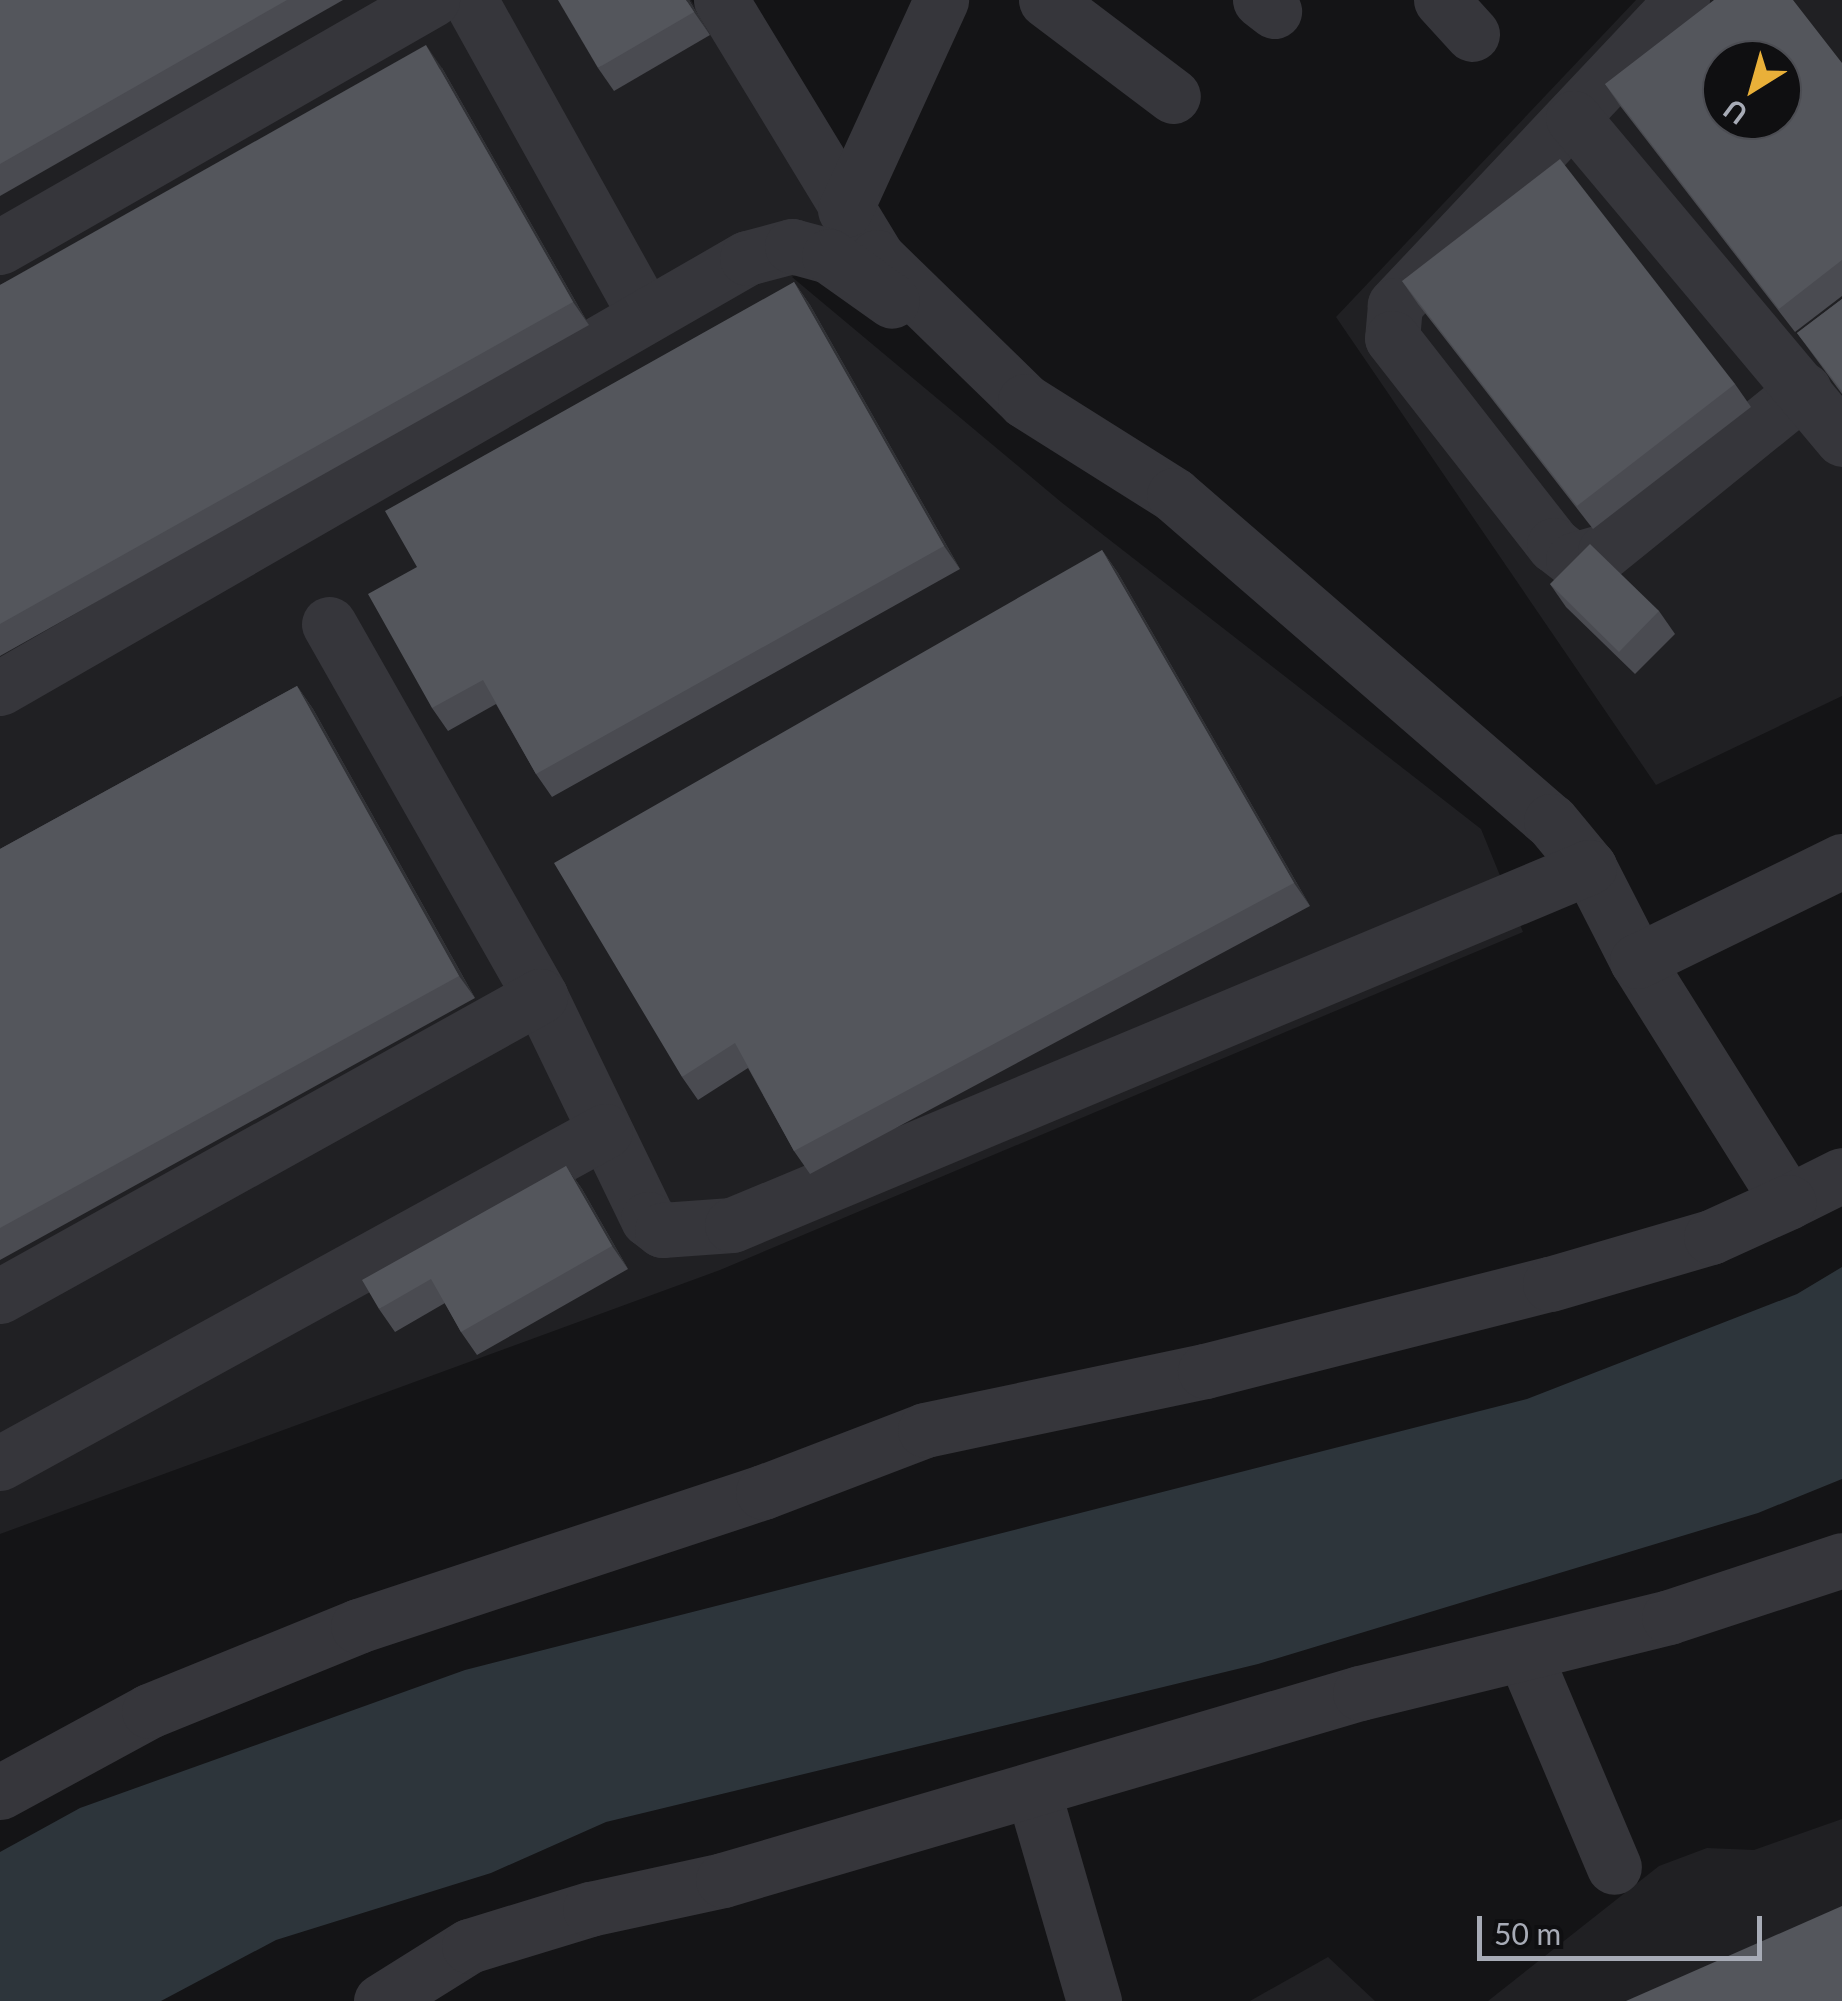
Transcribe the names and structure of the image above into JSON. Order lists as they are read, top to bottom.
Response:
{
  "scale_bar": "50 m",
  "north": "bottom left"
}
